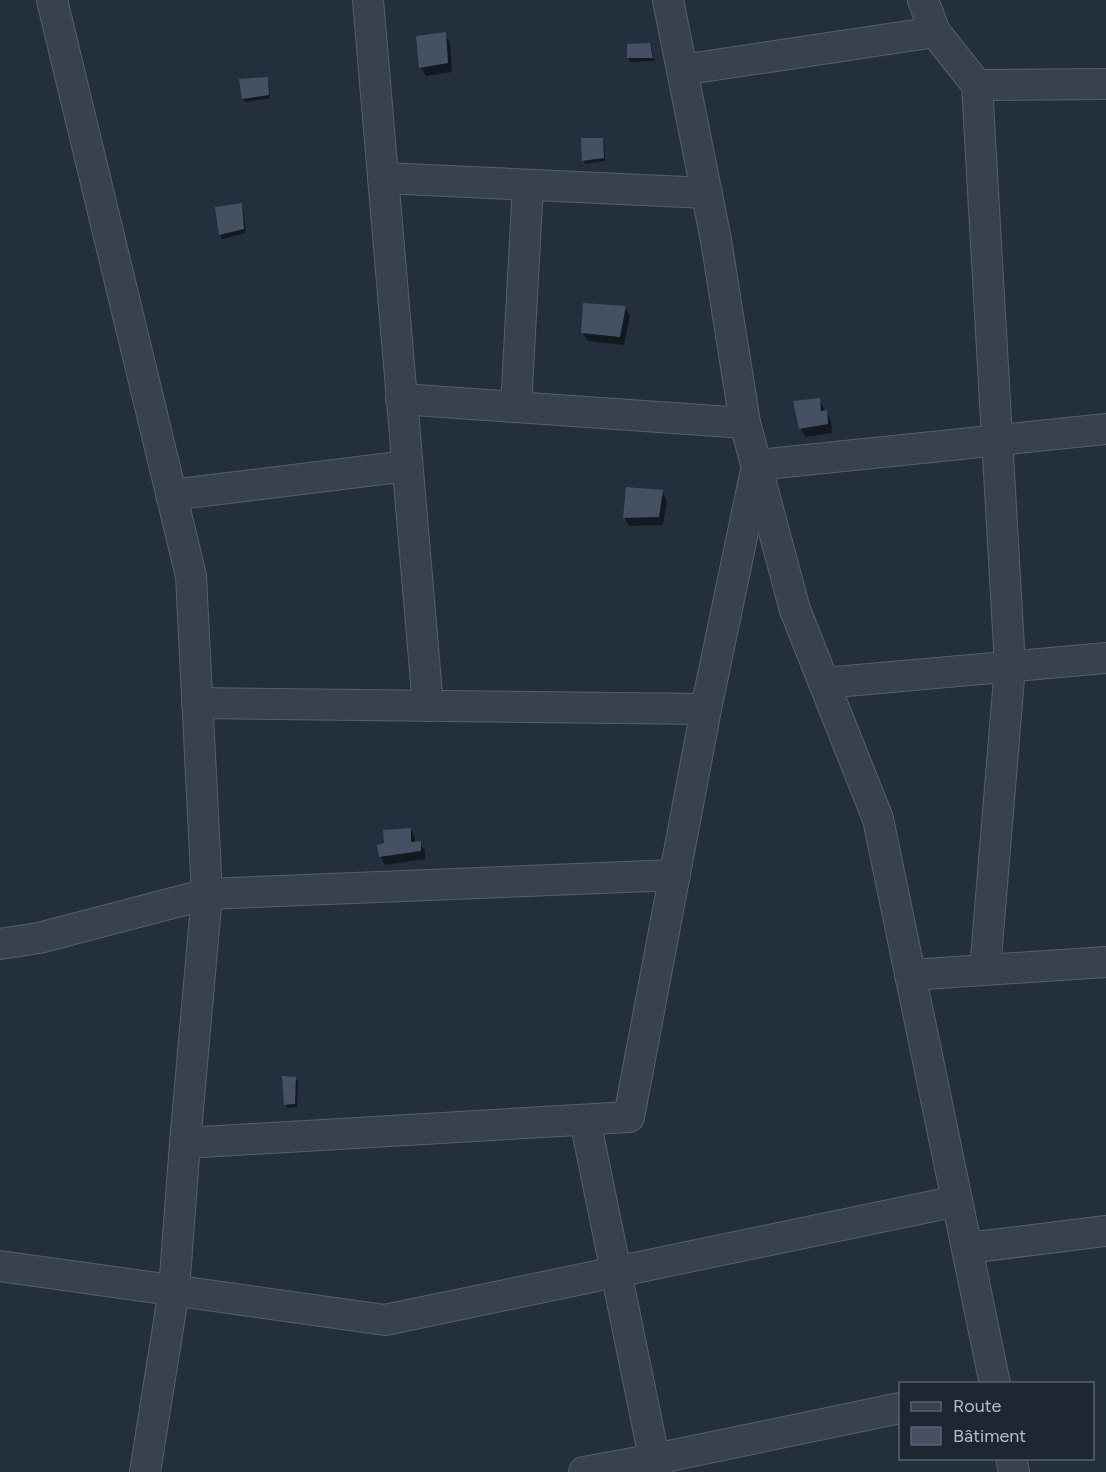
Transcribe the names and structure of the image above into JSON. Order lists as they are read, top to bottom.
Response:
{
  "legend": ["Route", "Bâtiment"]
}
